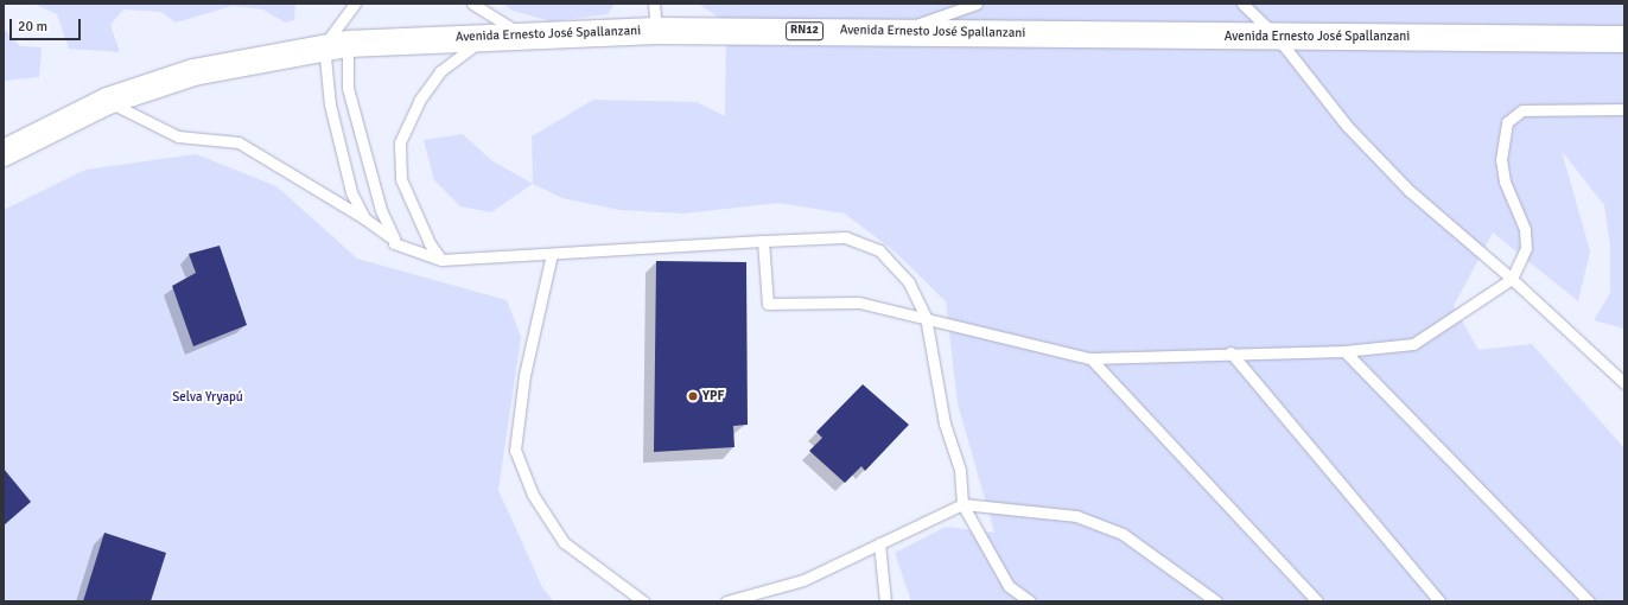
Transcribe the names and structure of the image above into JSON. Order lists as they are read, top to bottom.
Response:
{
  "streets": {
    "highway": ["RN12", "Avenida Ernesto José Spallanzani"]
  },
  "parks": ["Selva Yryapú"],
  "places": ["YPF"],
  "scale_bar": "20 m"
}
